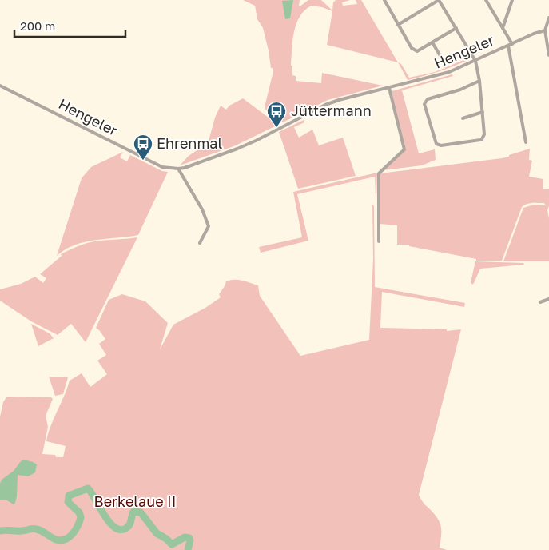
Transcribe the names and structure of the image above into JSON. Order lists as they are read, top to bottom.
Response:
{
  "streets": {
    "street": ["Hengeler"]
  },
  "parks": ["Berkelaue II"],
  "places": {
    "bus stop": ["Jüttermann", "Ehrenmal"]
  },
  "scale_bar": "200 m"
}
